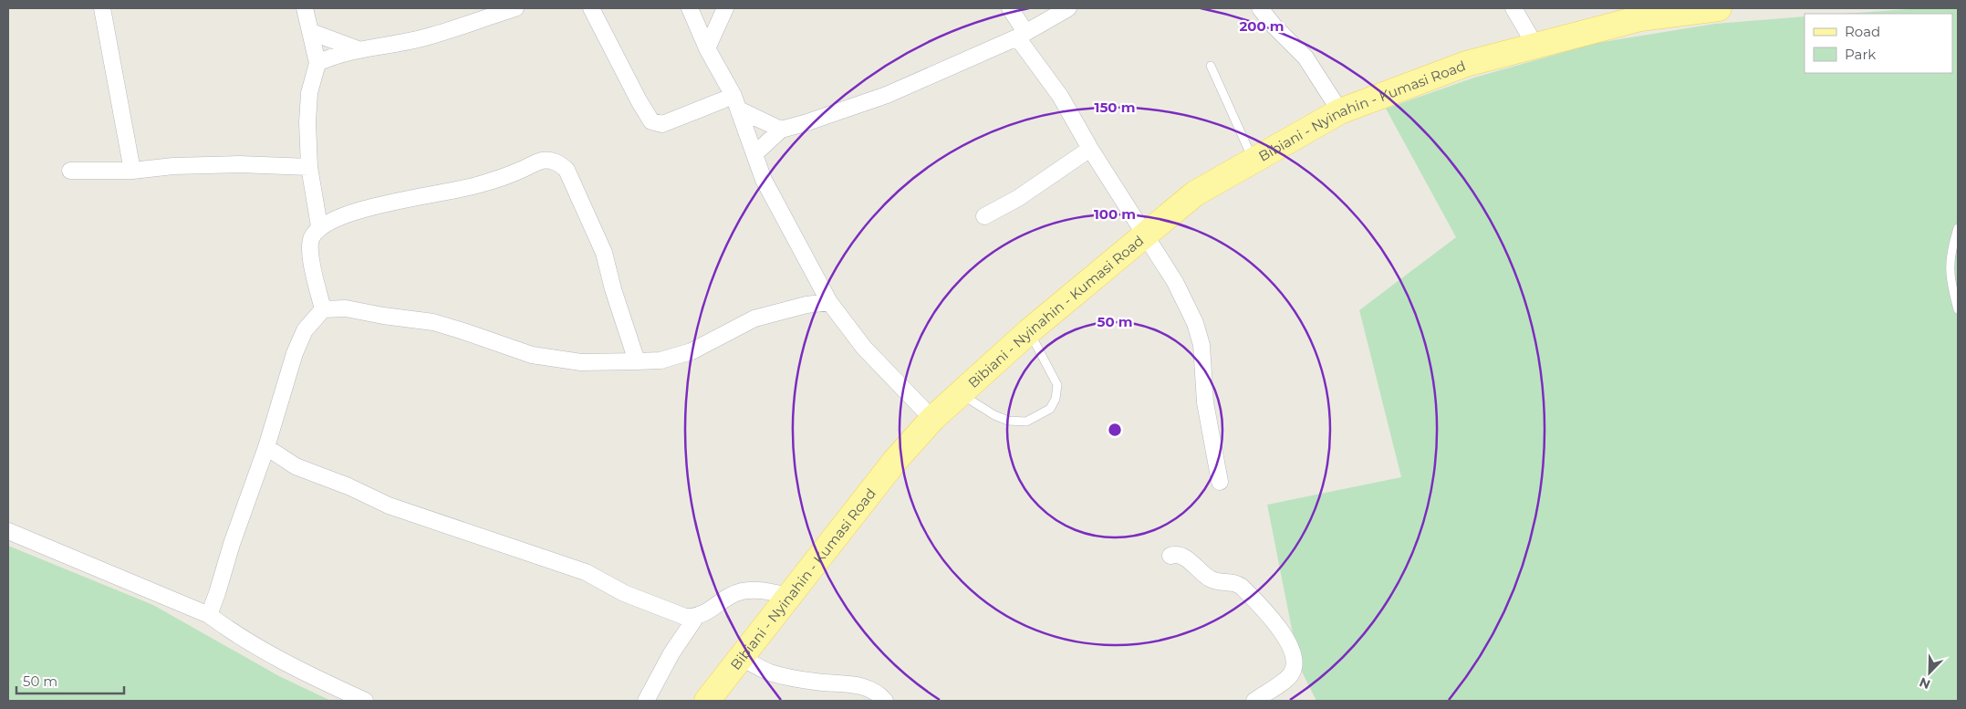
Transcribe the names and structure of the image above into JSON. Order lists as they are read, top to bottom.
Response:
{
  "streets": {
    "main road": ["Bibiani - Nyinahin - Kumasi Road"]
  },
  "legend": ["Road", "Park"],
  "scale_bar": "50 m",
  "north": "bottom left",
  "rings": [
    "200 m",
    "150 m",
    "100 m",
    "50 m"
  ]
}
